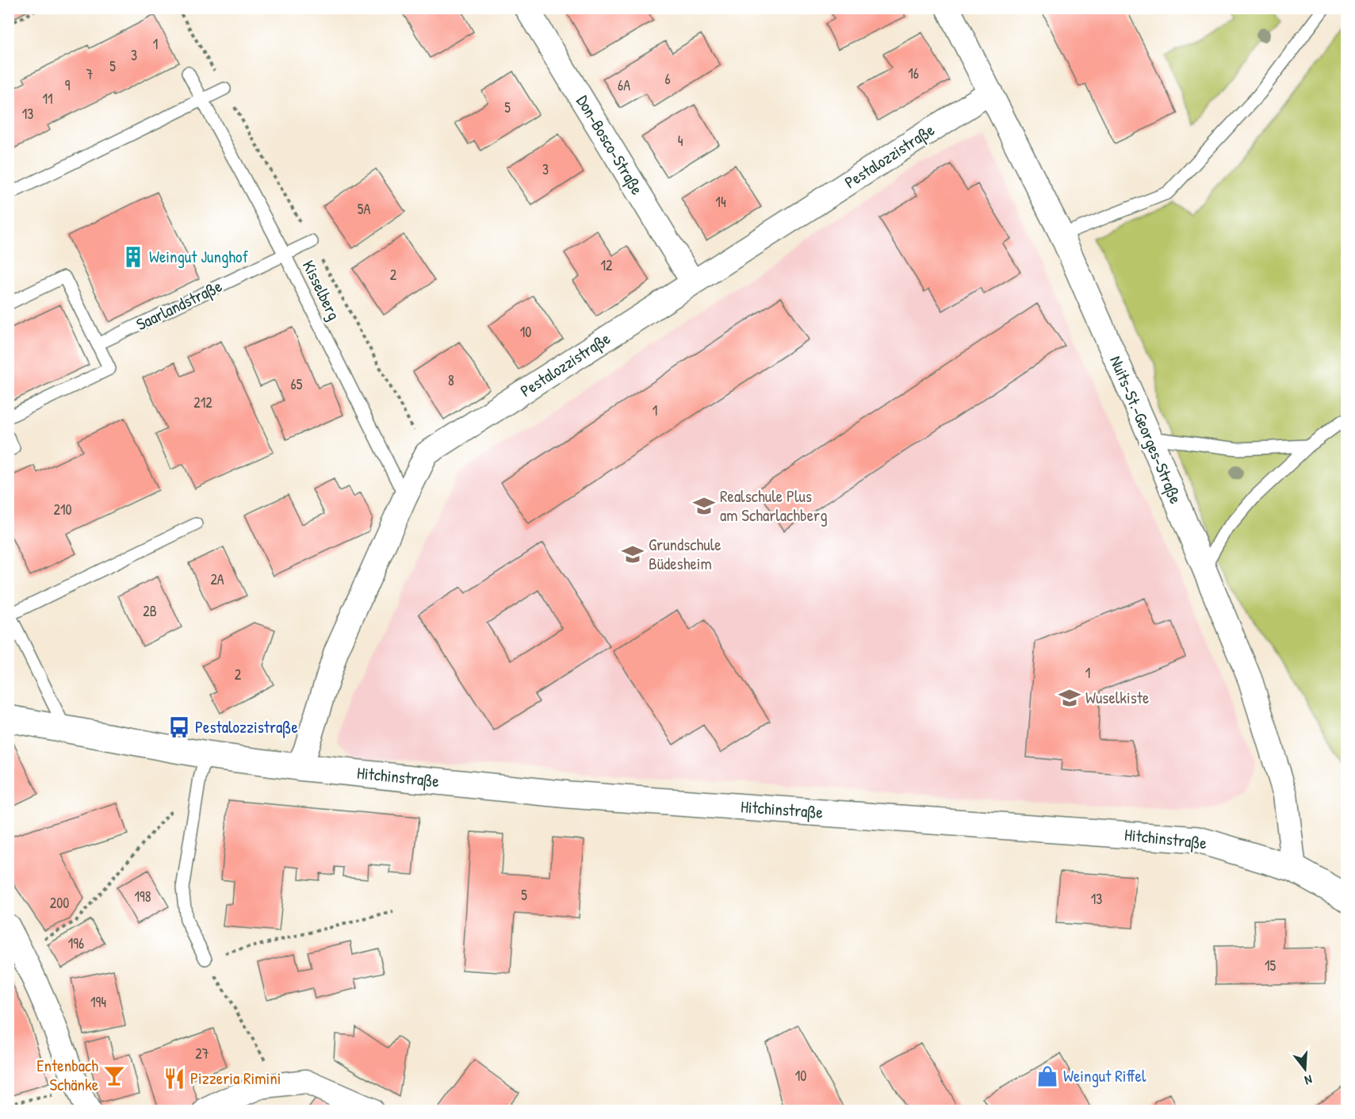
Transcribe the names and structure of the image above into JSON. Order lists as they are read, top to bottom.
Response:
{
  "streets": {
    "main road": ["Hitchinstraße"],
    "street": ["Don-Bosco-Straße", "Pestalozzistraße", "Nuits-St.-Georges-Straße"],
    "lane": ["Kisselberg", "Saarlandstraße"]
  },
  "crossings": [
    ["Don-Bosco-Straße", "Pestalozzistraße"],
    ["Pestalozzistraße", "Kisselberg"],
    ["Pestalozzistraße", "Nuits-St.-Georges-Straße"],
    ["Pestalozzistraße", "Hitchinstraße"],
    ["Kisselberg", "Saarlandstraße"],
    ["Nuits-St.-Georges-Straße", "Hitchinstraße"]
  ],
  "places": {
    "building": ["Weingut Junghof"],
    "school or university": ["Realschule Plus am Scharlachberg", "Grundschule Büdesheim", "Wuselkiste"],
    "bus stop": ["Pestalozzistraße"],
    "bar": ["Entenbach Schänke"],
    "shop": ["Weingut Riffel"],
    "restaurant": ["Pizzeria Rimini"]
  },
  "house_numbers": [
    "1",
    "3",
    "5",
    "16",
    "7",
    "6",
    "9",
    "6A",
    "11",
    "5",
    "13",
    "4",
    "3",
    "14",
    "5A",
    "12",
    "2",
    "10",
    "8",
    "65",
    "212",
    "1",
    "210",
    "2A",
    "2B",
    "1",
    "2",
    "5",
    "198",
    "13",
    "200",
    "196",
    "15",
    "194",
    "27",
    "10"
  ],
  "north": "bottom"
}
